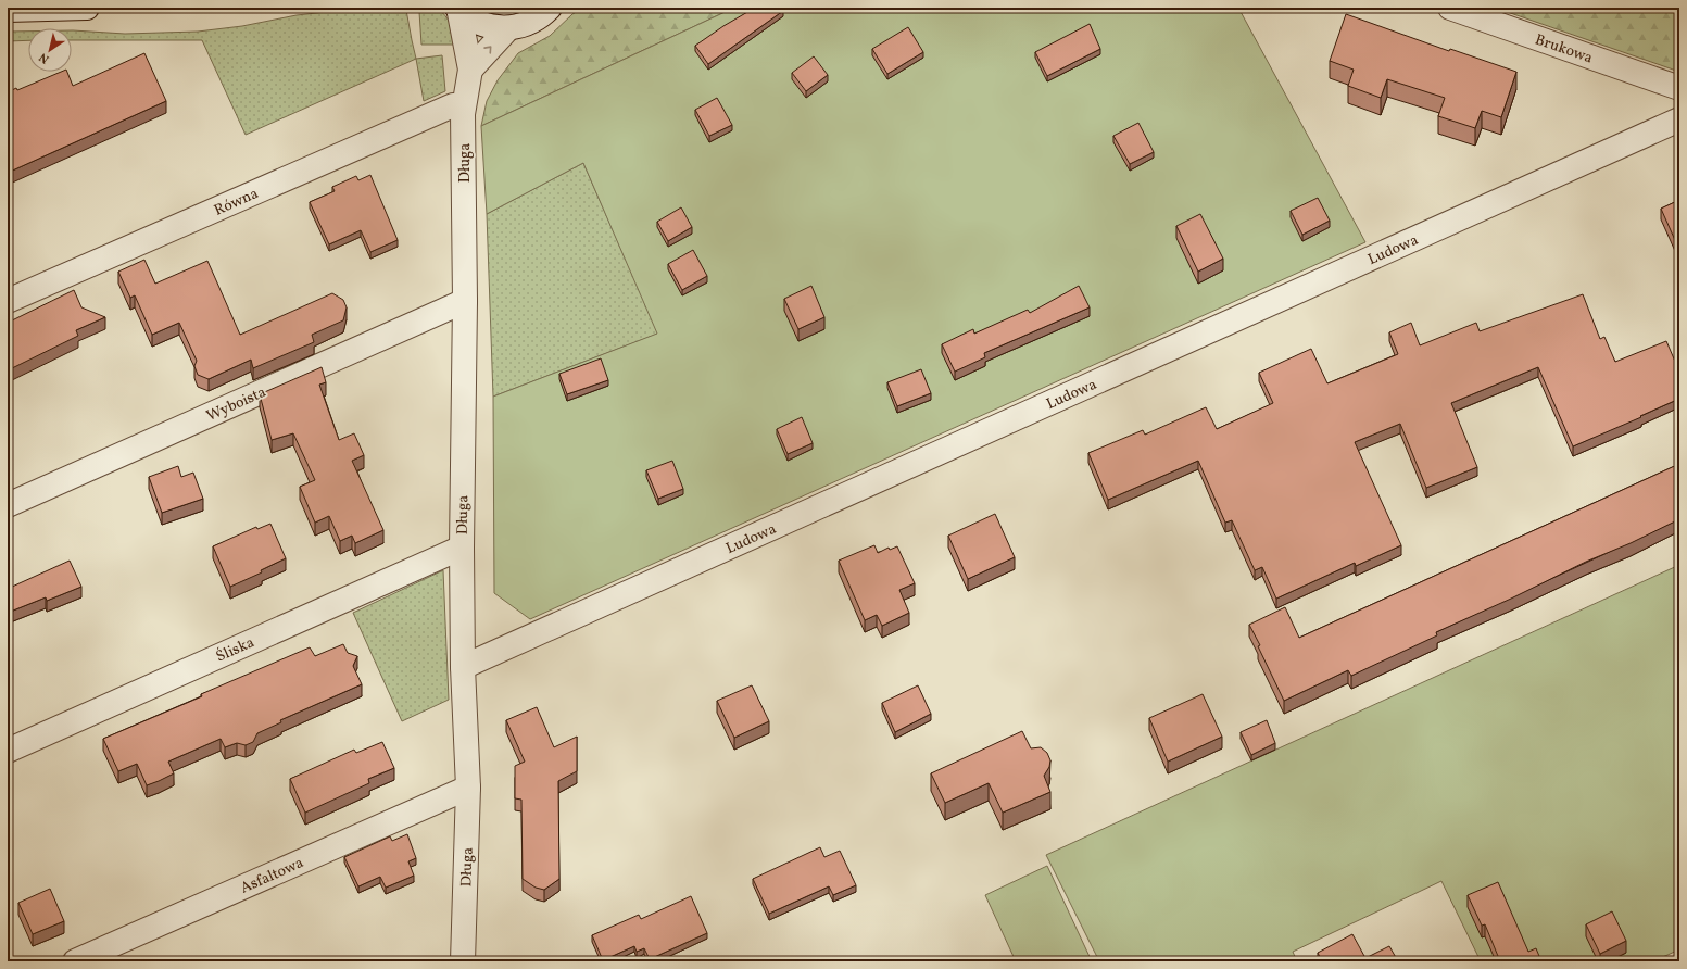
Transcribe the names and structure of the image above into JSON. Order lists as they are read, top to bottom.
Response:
{
  "streets": {
    "street": [
      "Brukowa",
      "Długa",
      "Równa",
      "Ludowa",
      "Wyboista",
      "Śliska",
      "Asfaltowa"
    ]
  },
  "crossings": [
    ["Długa", "Równa"],
    ["Długa", "Ludowa"],
    ["Długa", "Wyboista"],
    ["Długa", "Śliska"],
    ["Długa", "Asfaltowa"]
  ],
  "north": "bottom left"
}
